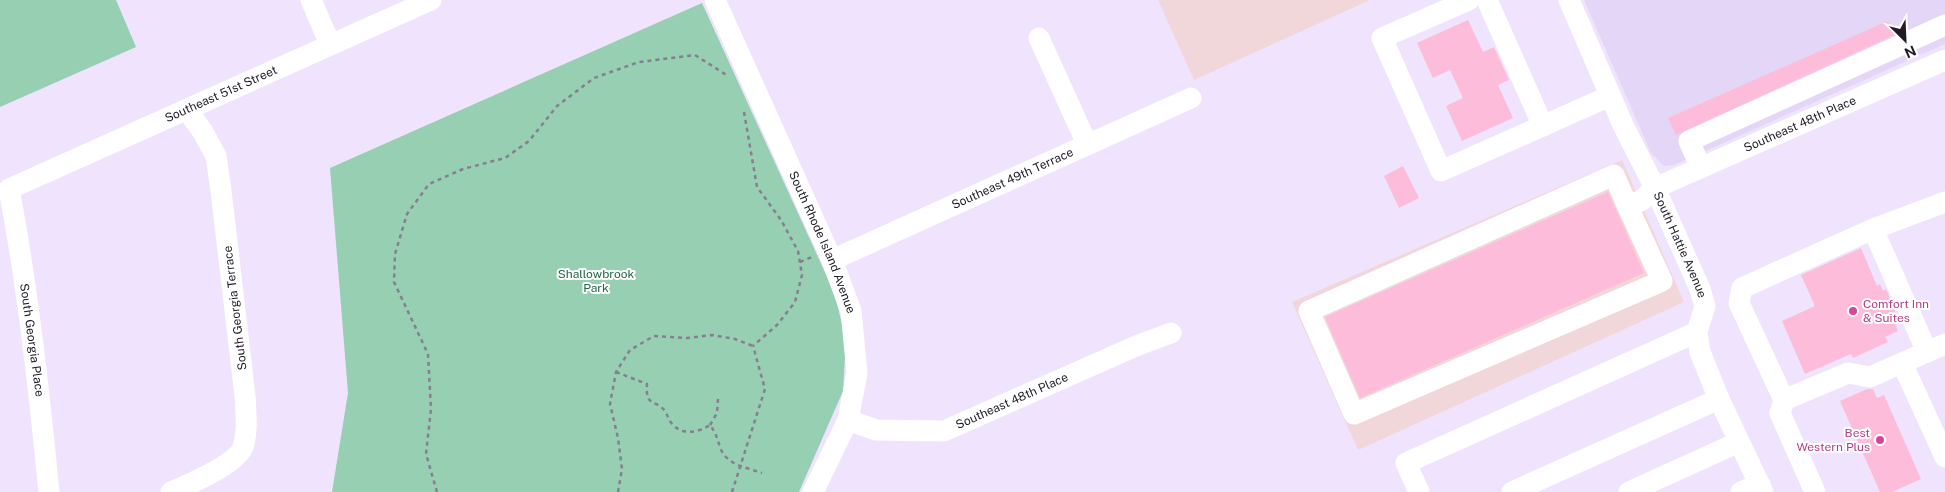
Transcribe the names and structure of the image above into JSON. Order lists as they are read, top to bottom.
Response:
{
  "streets": {
    "street": [
      "Southeast 51st Street",
      "Southeast 48th Place",
      "Southeast 49th Terrace",
      "South Rhode Island Avenue",
      "South Hattie Avenue",
      "South Georgia Terrace",
      "South Georgia Place"
    ]
  },
  "crossings": [
    ["Southeast 51st Street", "South Georgia Terrace"],
    ["Southeast 51st Street", "South Georgia Place"],
    ["Southeast 48th Place", "South Rhode Island Avenue"],
    ["Southeast 48th Place", "South Hattie Avenue"],
    ["Southeast 49th Terrace", "South Rhode Island Avenue"]
  ],
  "parks": ["Shallowbrook Park"],
  "places": ["Comfort Inn & Suites", "Best Western Plus"],
  "north": "bottom right"
}
